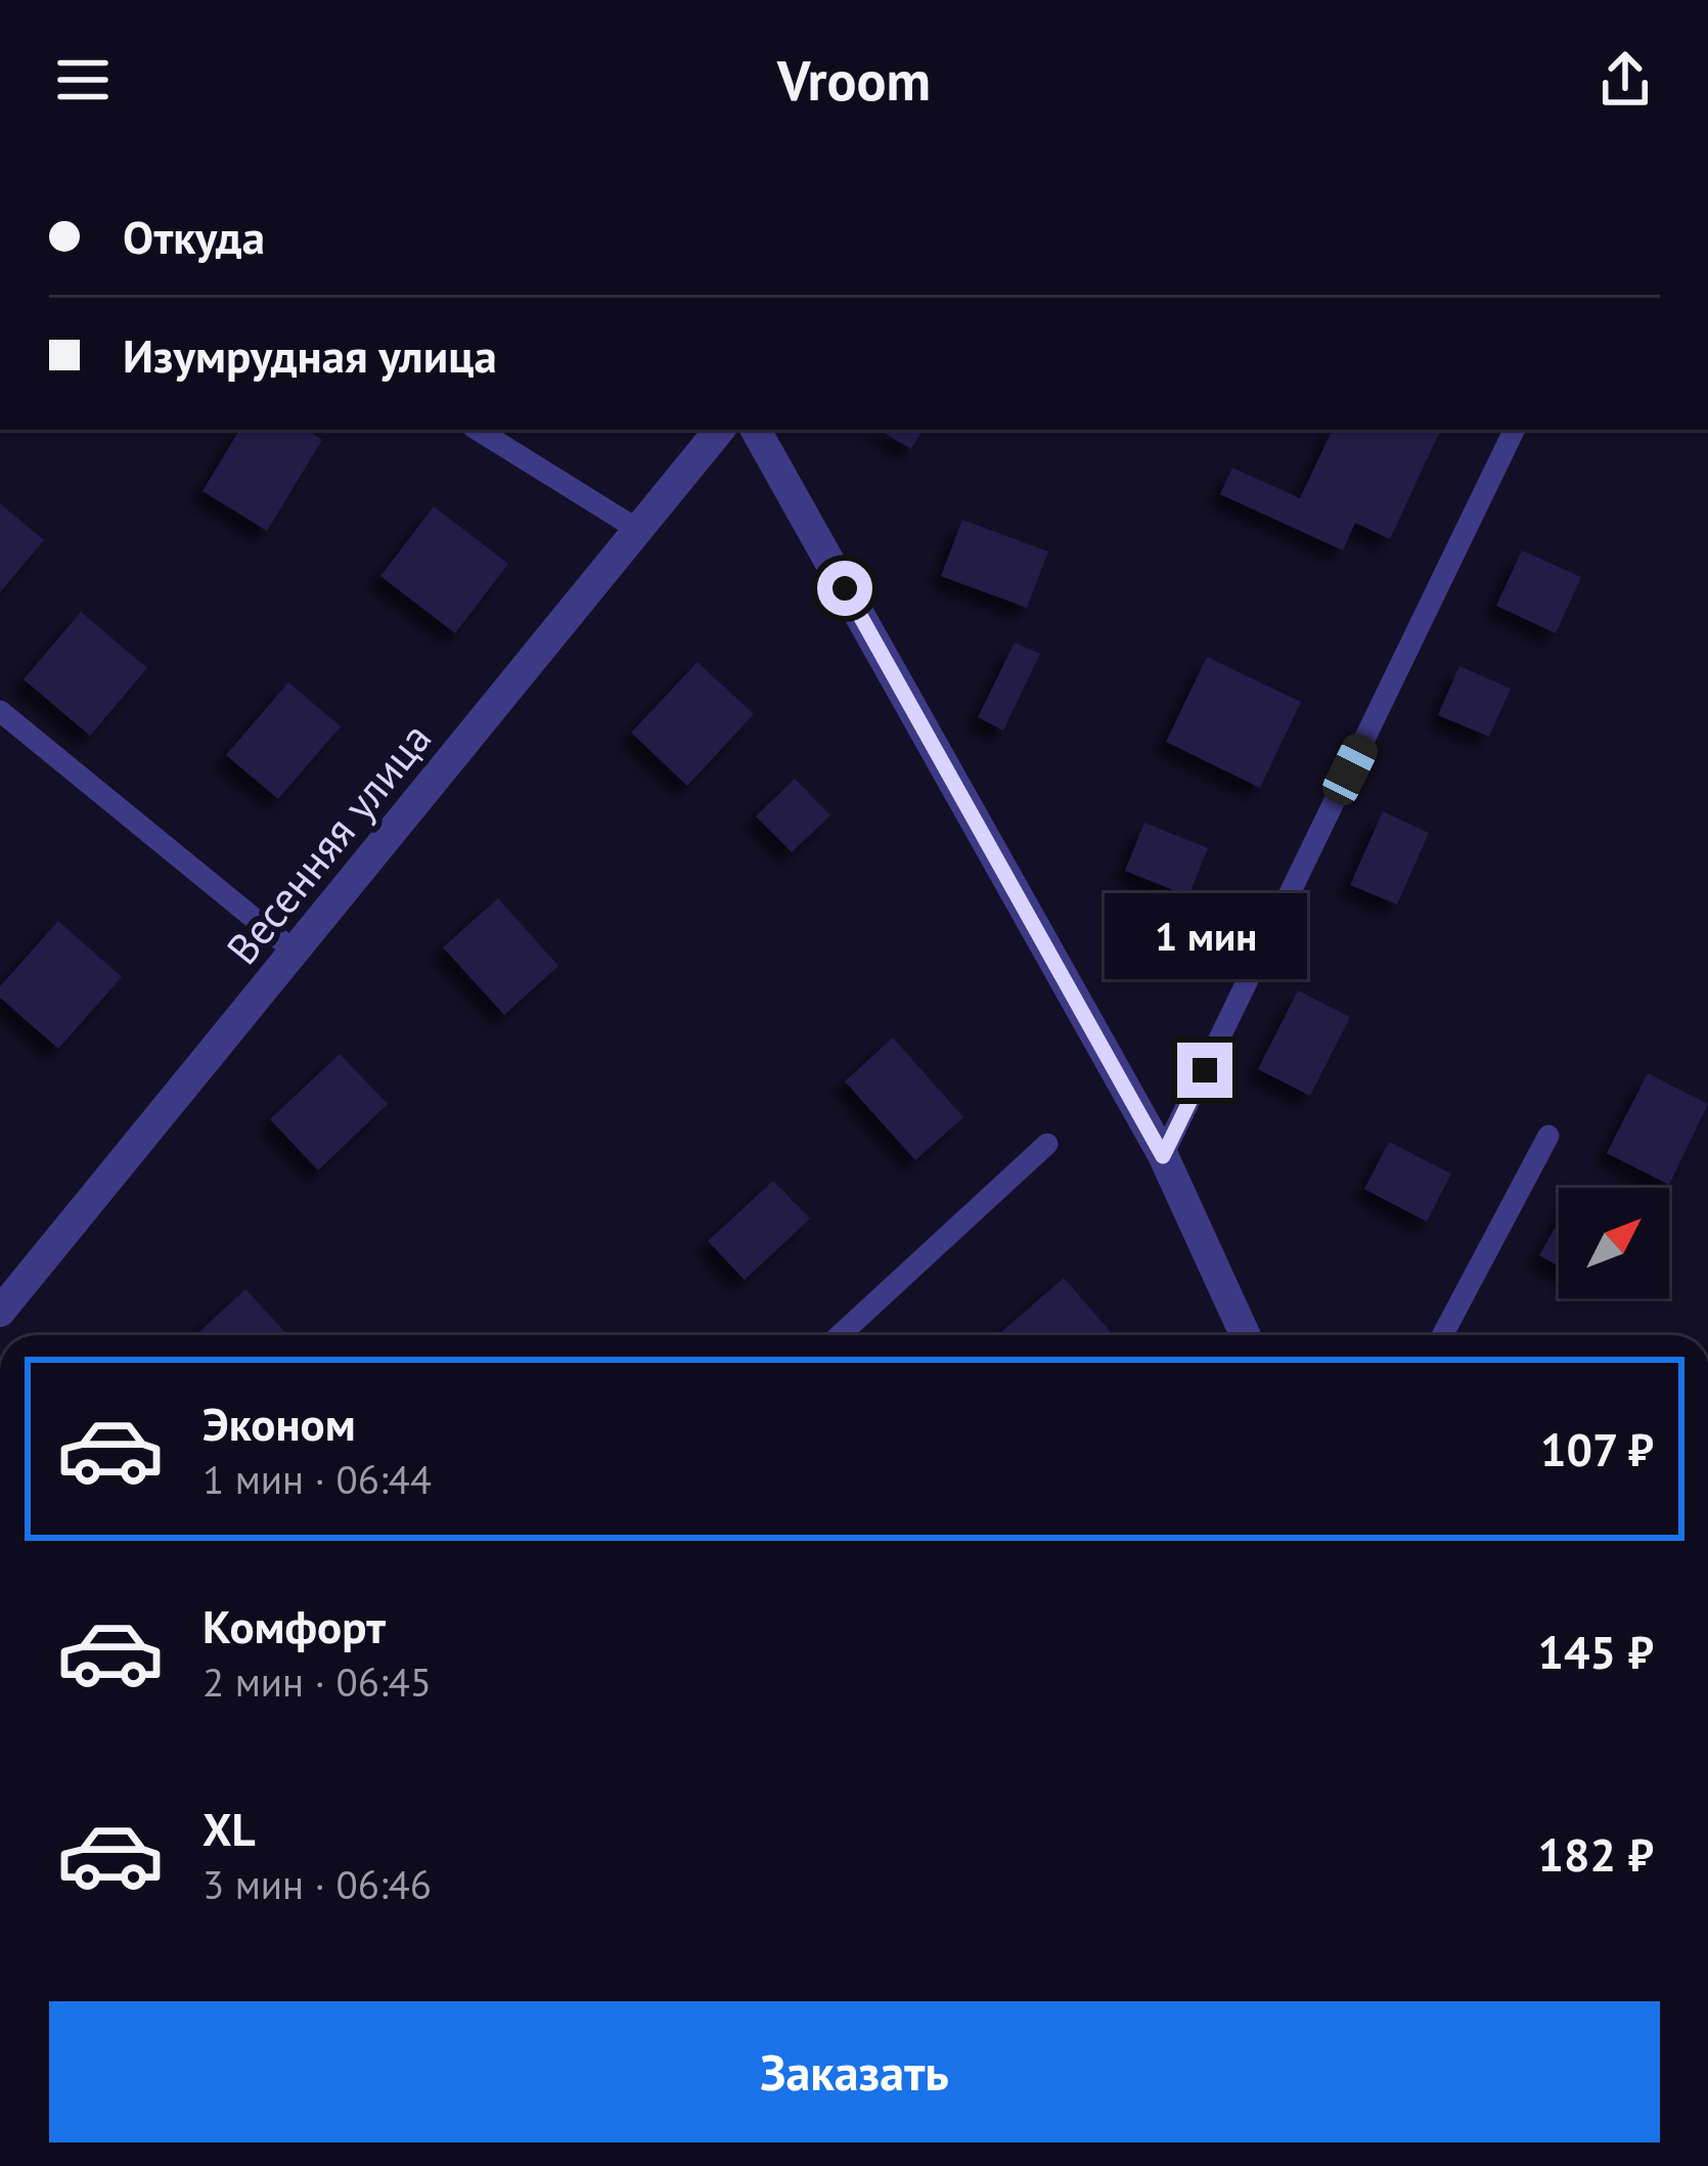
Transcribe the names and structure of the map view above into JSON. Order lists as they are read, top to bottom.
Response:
{
  "streets": {
    "street": ["Весенняя улица"]
  },
  "north": "top right",
  "page": {
    "header": "Vroom",
    "banner": ["Откуда", "Изумрудная улица"],
    "bubble": "1 мин",
    "list": [
      {
        "name": "Эконом",
        "note": "1 мин · 06:44",
        "value": "107 ₽"
      },
      {
        "name": "Комфорт",
        "note": "2 мин · 06:45",
        "value": "145 ₽"
      },
      {
        "name": "XL",
        "note": "3 мин · 06:46",
        "value": "182 ₽"
      }
    ],
    "buttons": "Заказать"
  }
}
